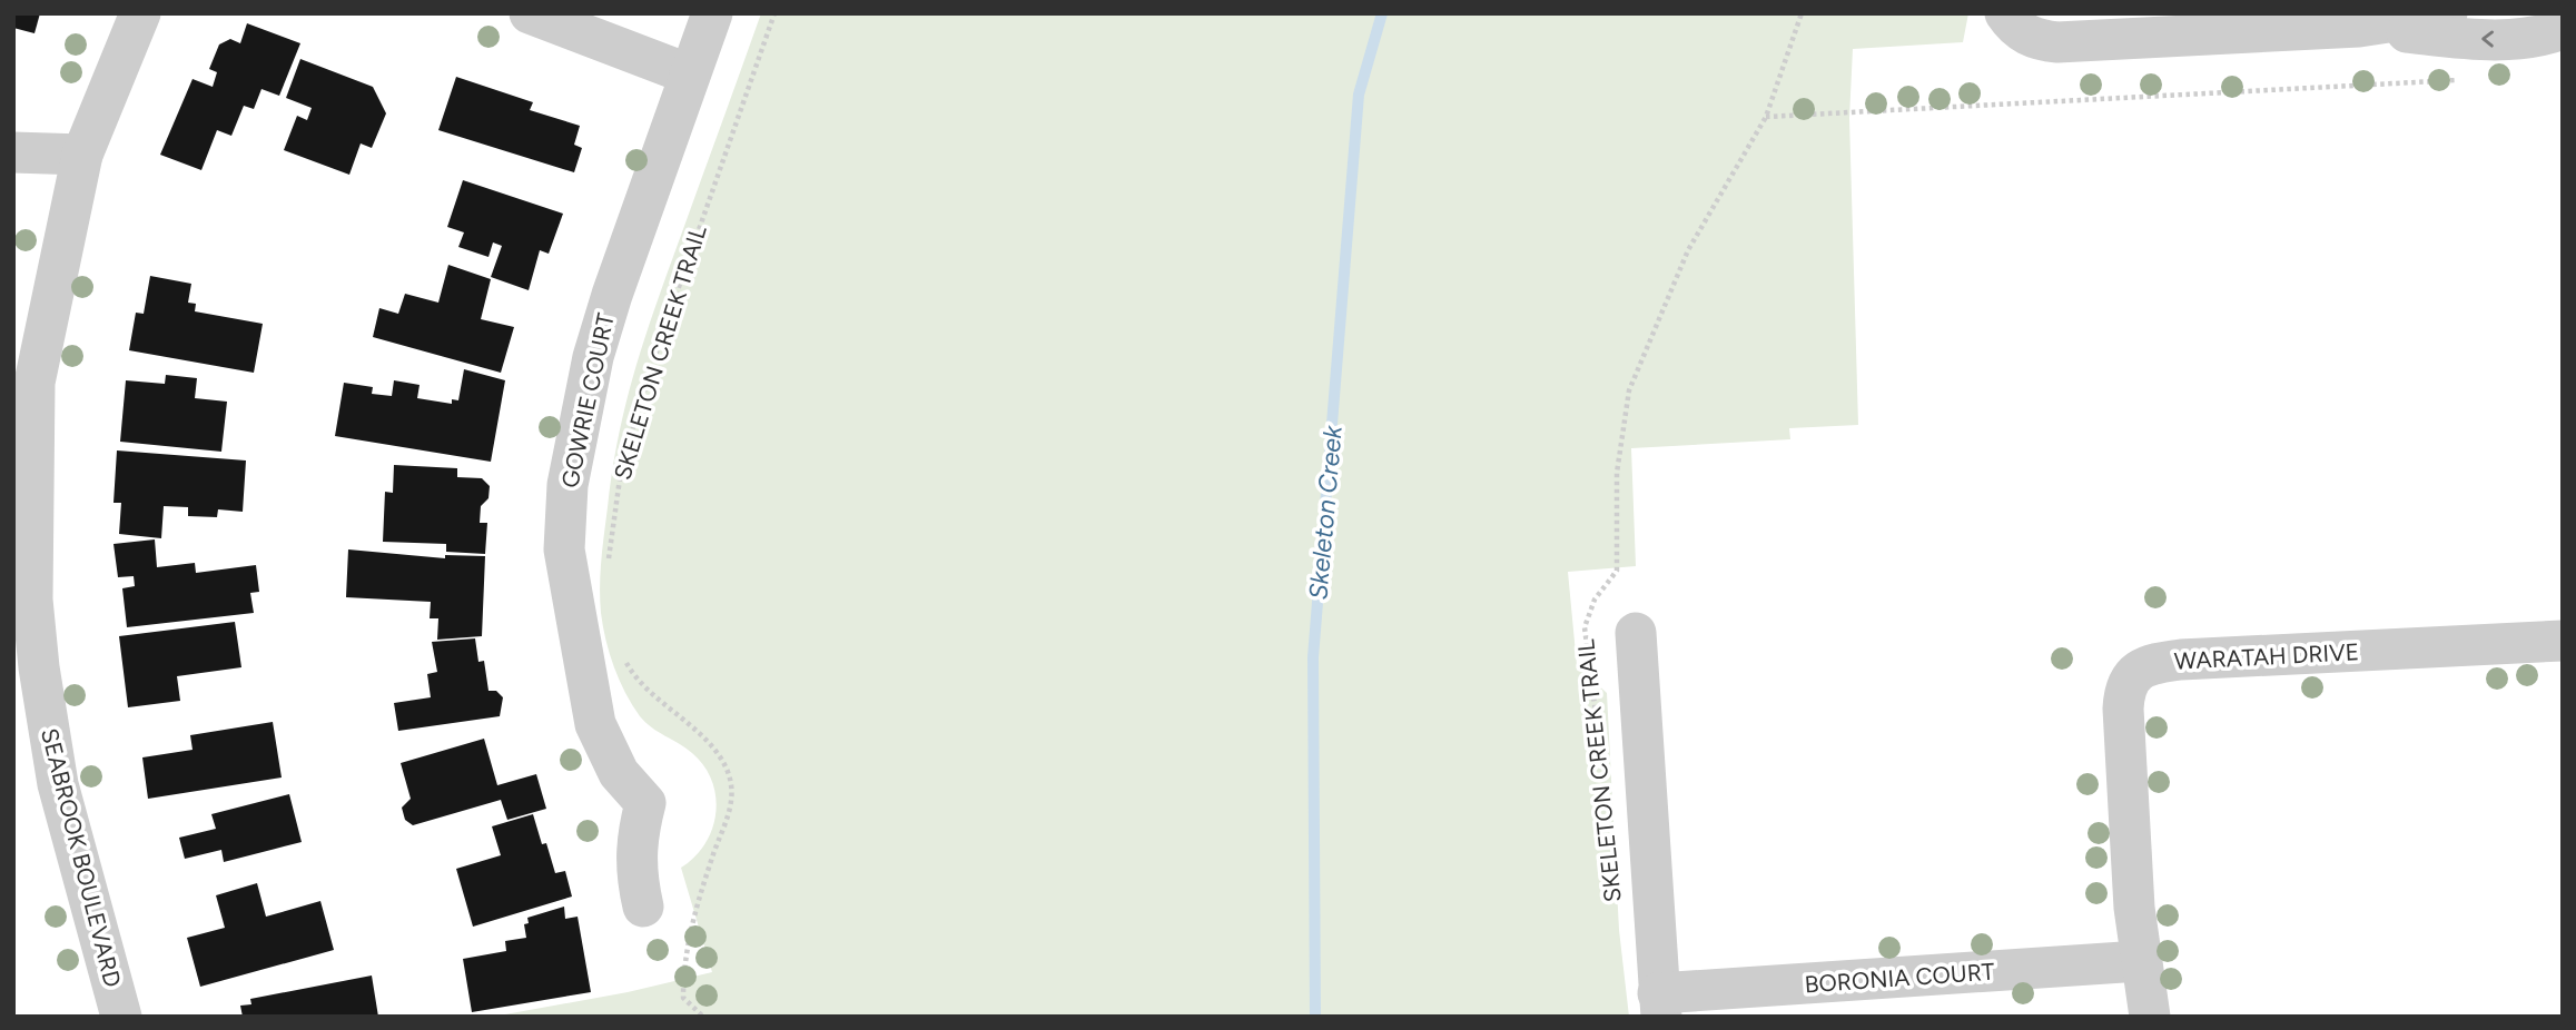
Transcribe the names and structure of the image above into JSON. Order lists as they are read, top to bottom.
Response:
{
  "streets": {
    "street": [
      "GOWRIE COURT",
      "WARATAH DRIVE",
      "SEABROOK BOULEVARD",
      "BORONIA COURT"
    ],
    "path": ["SKELETON CREEK TRAIL"]
  },
  "crossings": [
    ["WARATAH DRIVE", "BORONIA COURT"]
  ],
  "water": ["Skeleton Creek"]
}
